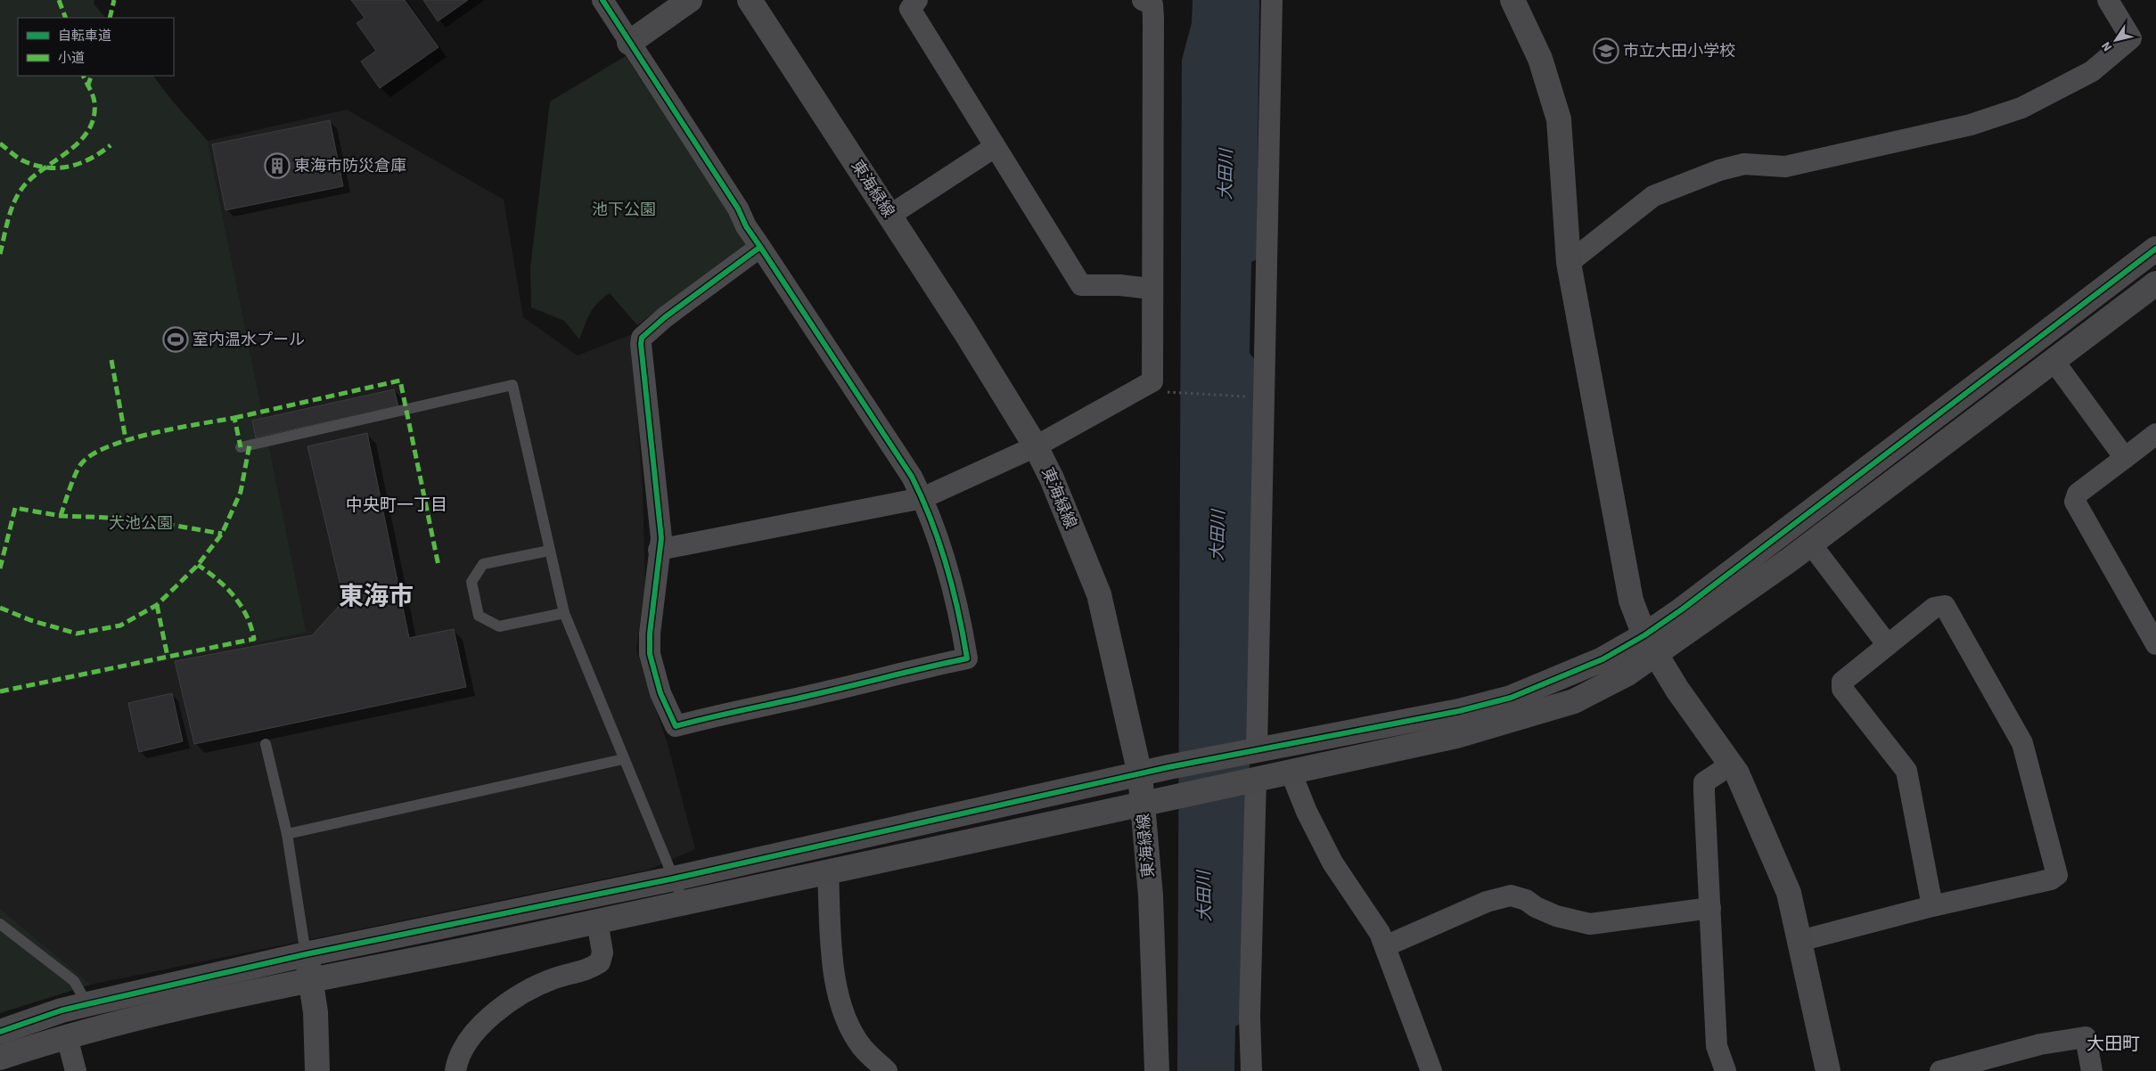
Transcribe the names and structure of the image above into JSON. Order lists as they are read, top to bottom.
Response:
{
  "streets": {
    "street": ["東海緑線"]
  },
  "districts": ["中央町一丁目", "東海市", "大田町"],
  "water": ["大田川"],
  "parks": ["池下公園", "大池公園"],
  "places": {
    "school or university": ["市立大田小学校"],
    "building": ["東海市防災倉庫"],
    "sports": ["室内温水プール"]
  },
  "legend": ["自転車道", "小道"],
  "north": "bottom left"
}
